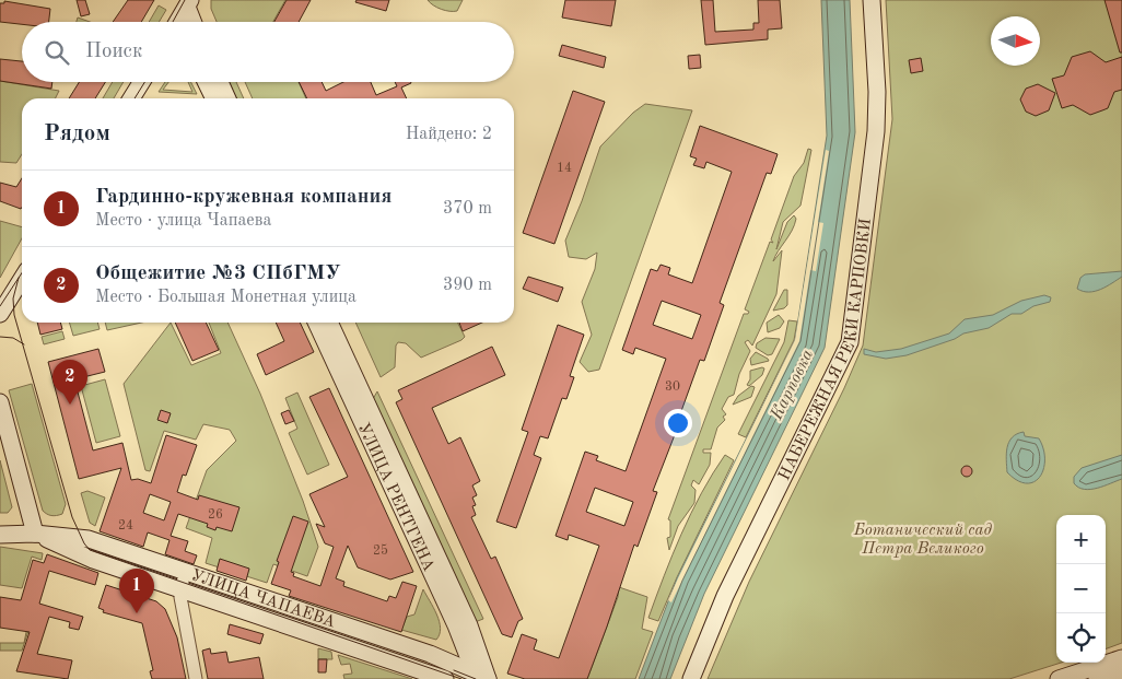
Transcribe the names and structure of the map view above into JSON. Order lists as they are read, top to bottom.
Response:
{
  "streets": {
    "street": ["НАБЕРЕЖНАЯ РЕКИ КАРПОВКИ", "УЛИЦА РЕНТГЕНА", "УЛИЦА ЧАПАЕВА"]
  },
  "crossings": [
    ["УЛИЦА РЕНТГЕНА", "УЛИЦА ЧАПАЕВА"]
  ],
  "water": ["Карповка"],
  "parks": ["Ботанический сад Петра Великого"],
  "house_numbers": [
    "14",
    "30",
    "26",
    "24",
    "25"
  ],
  "north": "right",
  "page": {
    "search": "Поиск",
    "heading": ["Рядом", "Найдено: 2"],
    "list": [
      {
        "mark": "1",
        "name": "Гардинно-кружевная компания",
        "note": "Место · улица Чапаева",
        "value": "370 m"
      },
      {
        "mark": "2",
        "name": "Общежитие №3 СПбГМУ",
        "note": "Место · Большая Монетная улица",
        "value": "390 m"
      }
    ],
    "pins": ["2", "1"],
    "map_buttons": ["+", "−"]
  }
}
